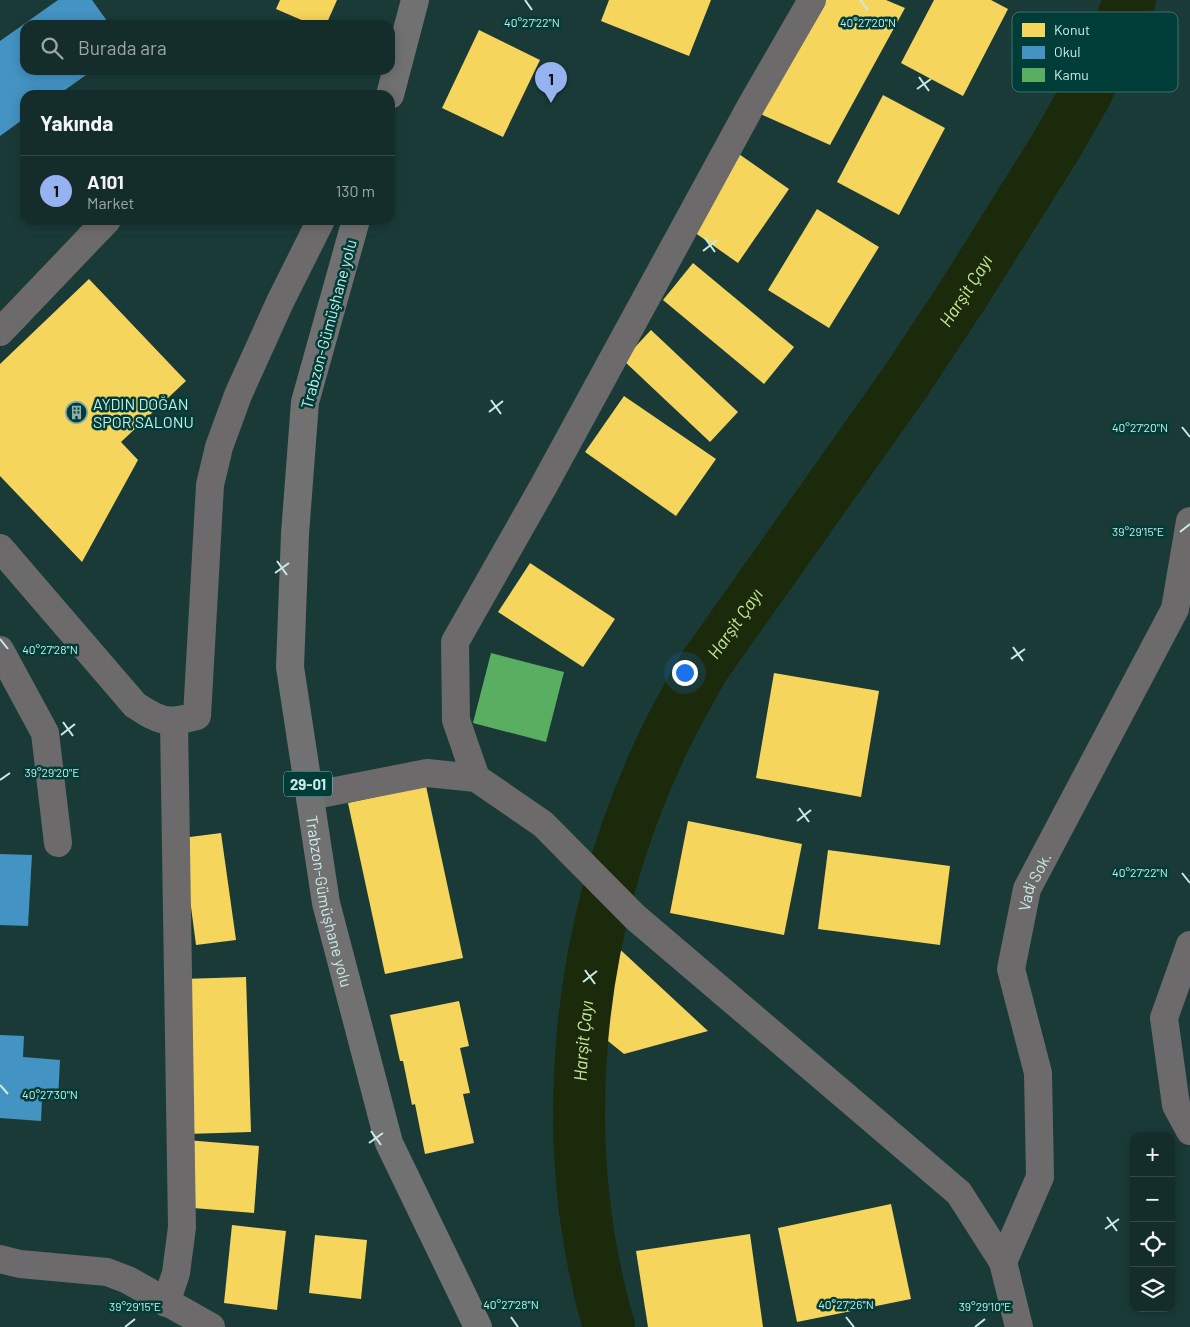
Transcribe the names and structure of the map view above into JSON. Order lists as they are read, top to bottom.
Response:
{
  "streets": {
    "main road": ["Trabzon-Gümüşhane yolu", "29-01"],
    "street": ["Vadi Sok."]
  },
  "water": ["Harşit Çayı"],
  "places": {
    "building": ["AYDIN DOĞAN SPOR SALONU"]
  },
  "legend": ["Konut", "Okul", "Kamu"],
  "page": {
    "search": "Burada ara",
    "pins": "1",
    "heading": "Yakında",
    "list": [
      {
        "mark": "1",
        "name": "A101",
        "note": "Market",
        "value": "130 m"
      }
    ],
    "map_buttons": ["+", "−"]
  },
  "coordinates": [
    "40°27'22\"N",
    "40°27'20\"N",
    "39°29'15\"E",
    "40°27'28\"N",
    "39°29'20\"E",
    "40°27'30\"N",
    "40°27'26\"N",
    "39°29'10\"E"
  ]
}
